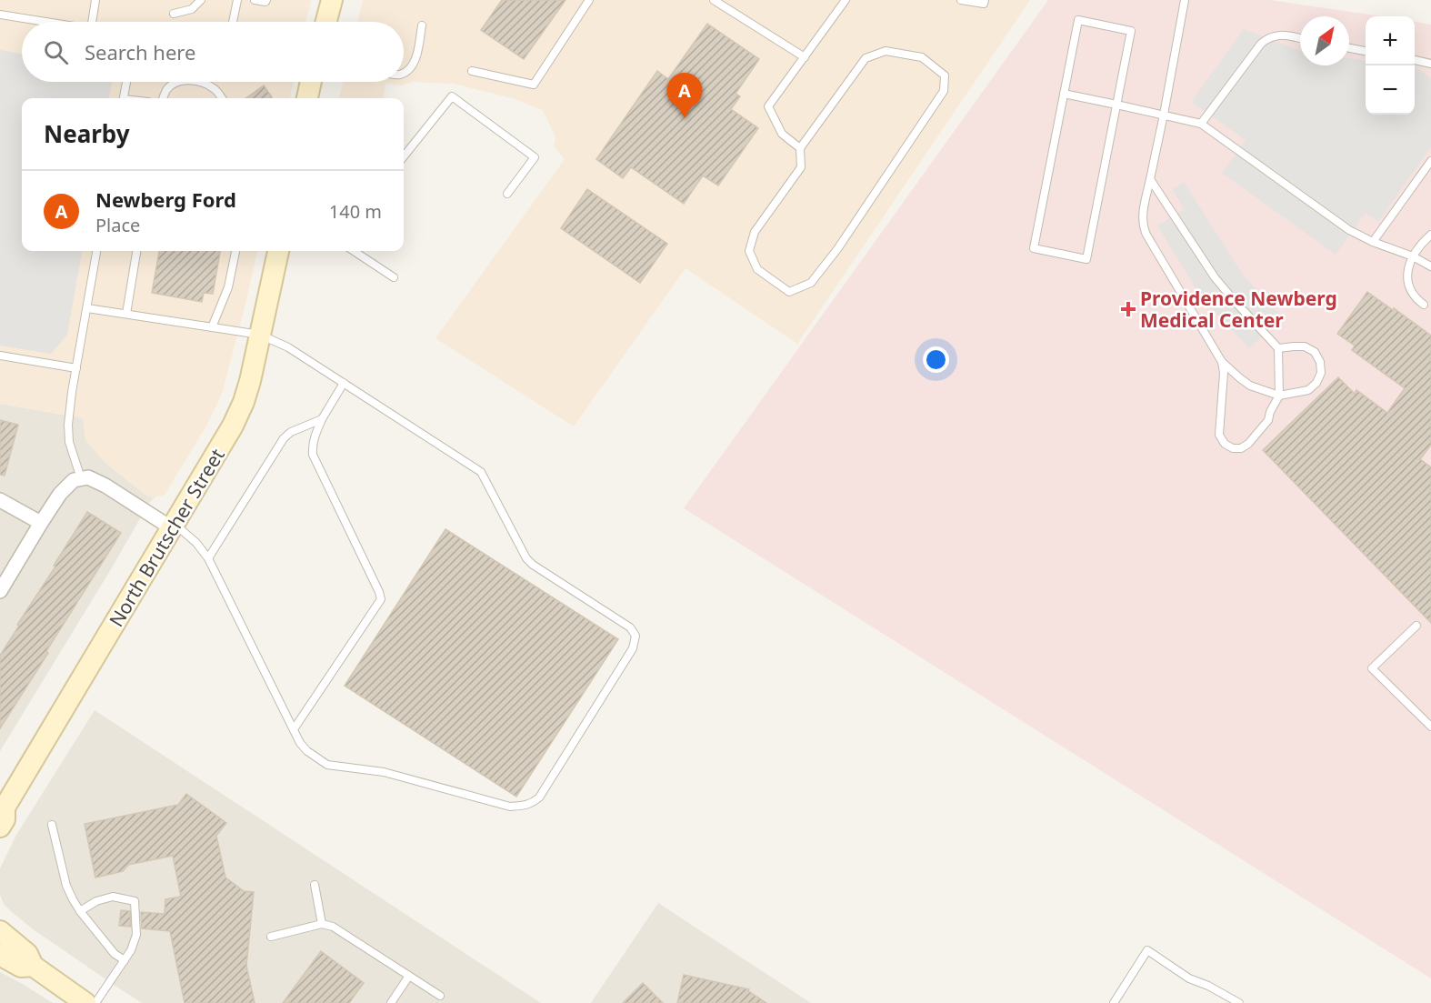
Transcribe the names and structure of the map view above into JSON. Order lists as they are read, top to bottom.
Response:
{
  "streets": {
    "street": ["North Brutscher Street"]
  },
  "places": {
    "health": ["Providence Newberg Medical Center"]
  },
  "north": "top right",
  "page": {
    "map_buttons": ["+", "−"],
    "search": "Search here",
    "pins": "A",
    "heading": "Nearby",
    "list": [
      {
        "mark": "A",
        "name": "Newberg Ford",
        "note": "Place",
        "value": "140 m"
      }
    ]
  }
}
